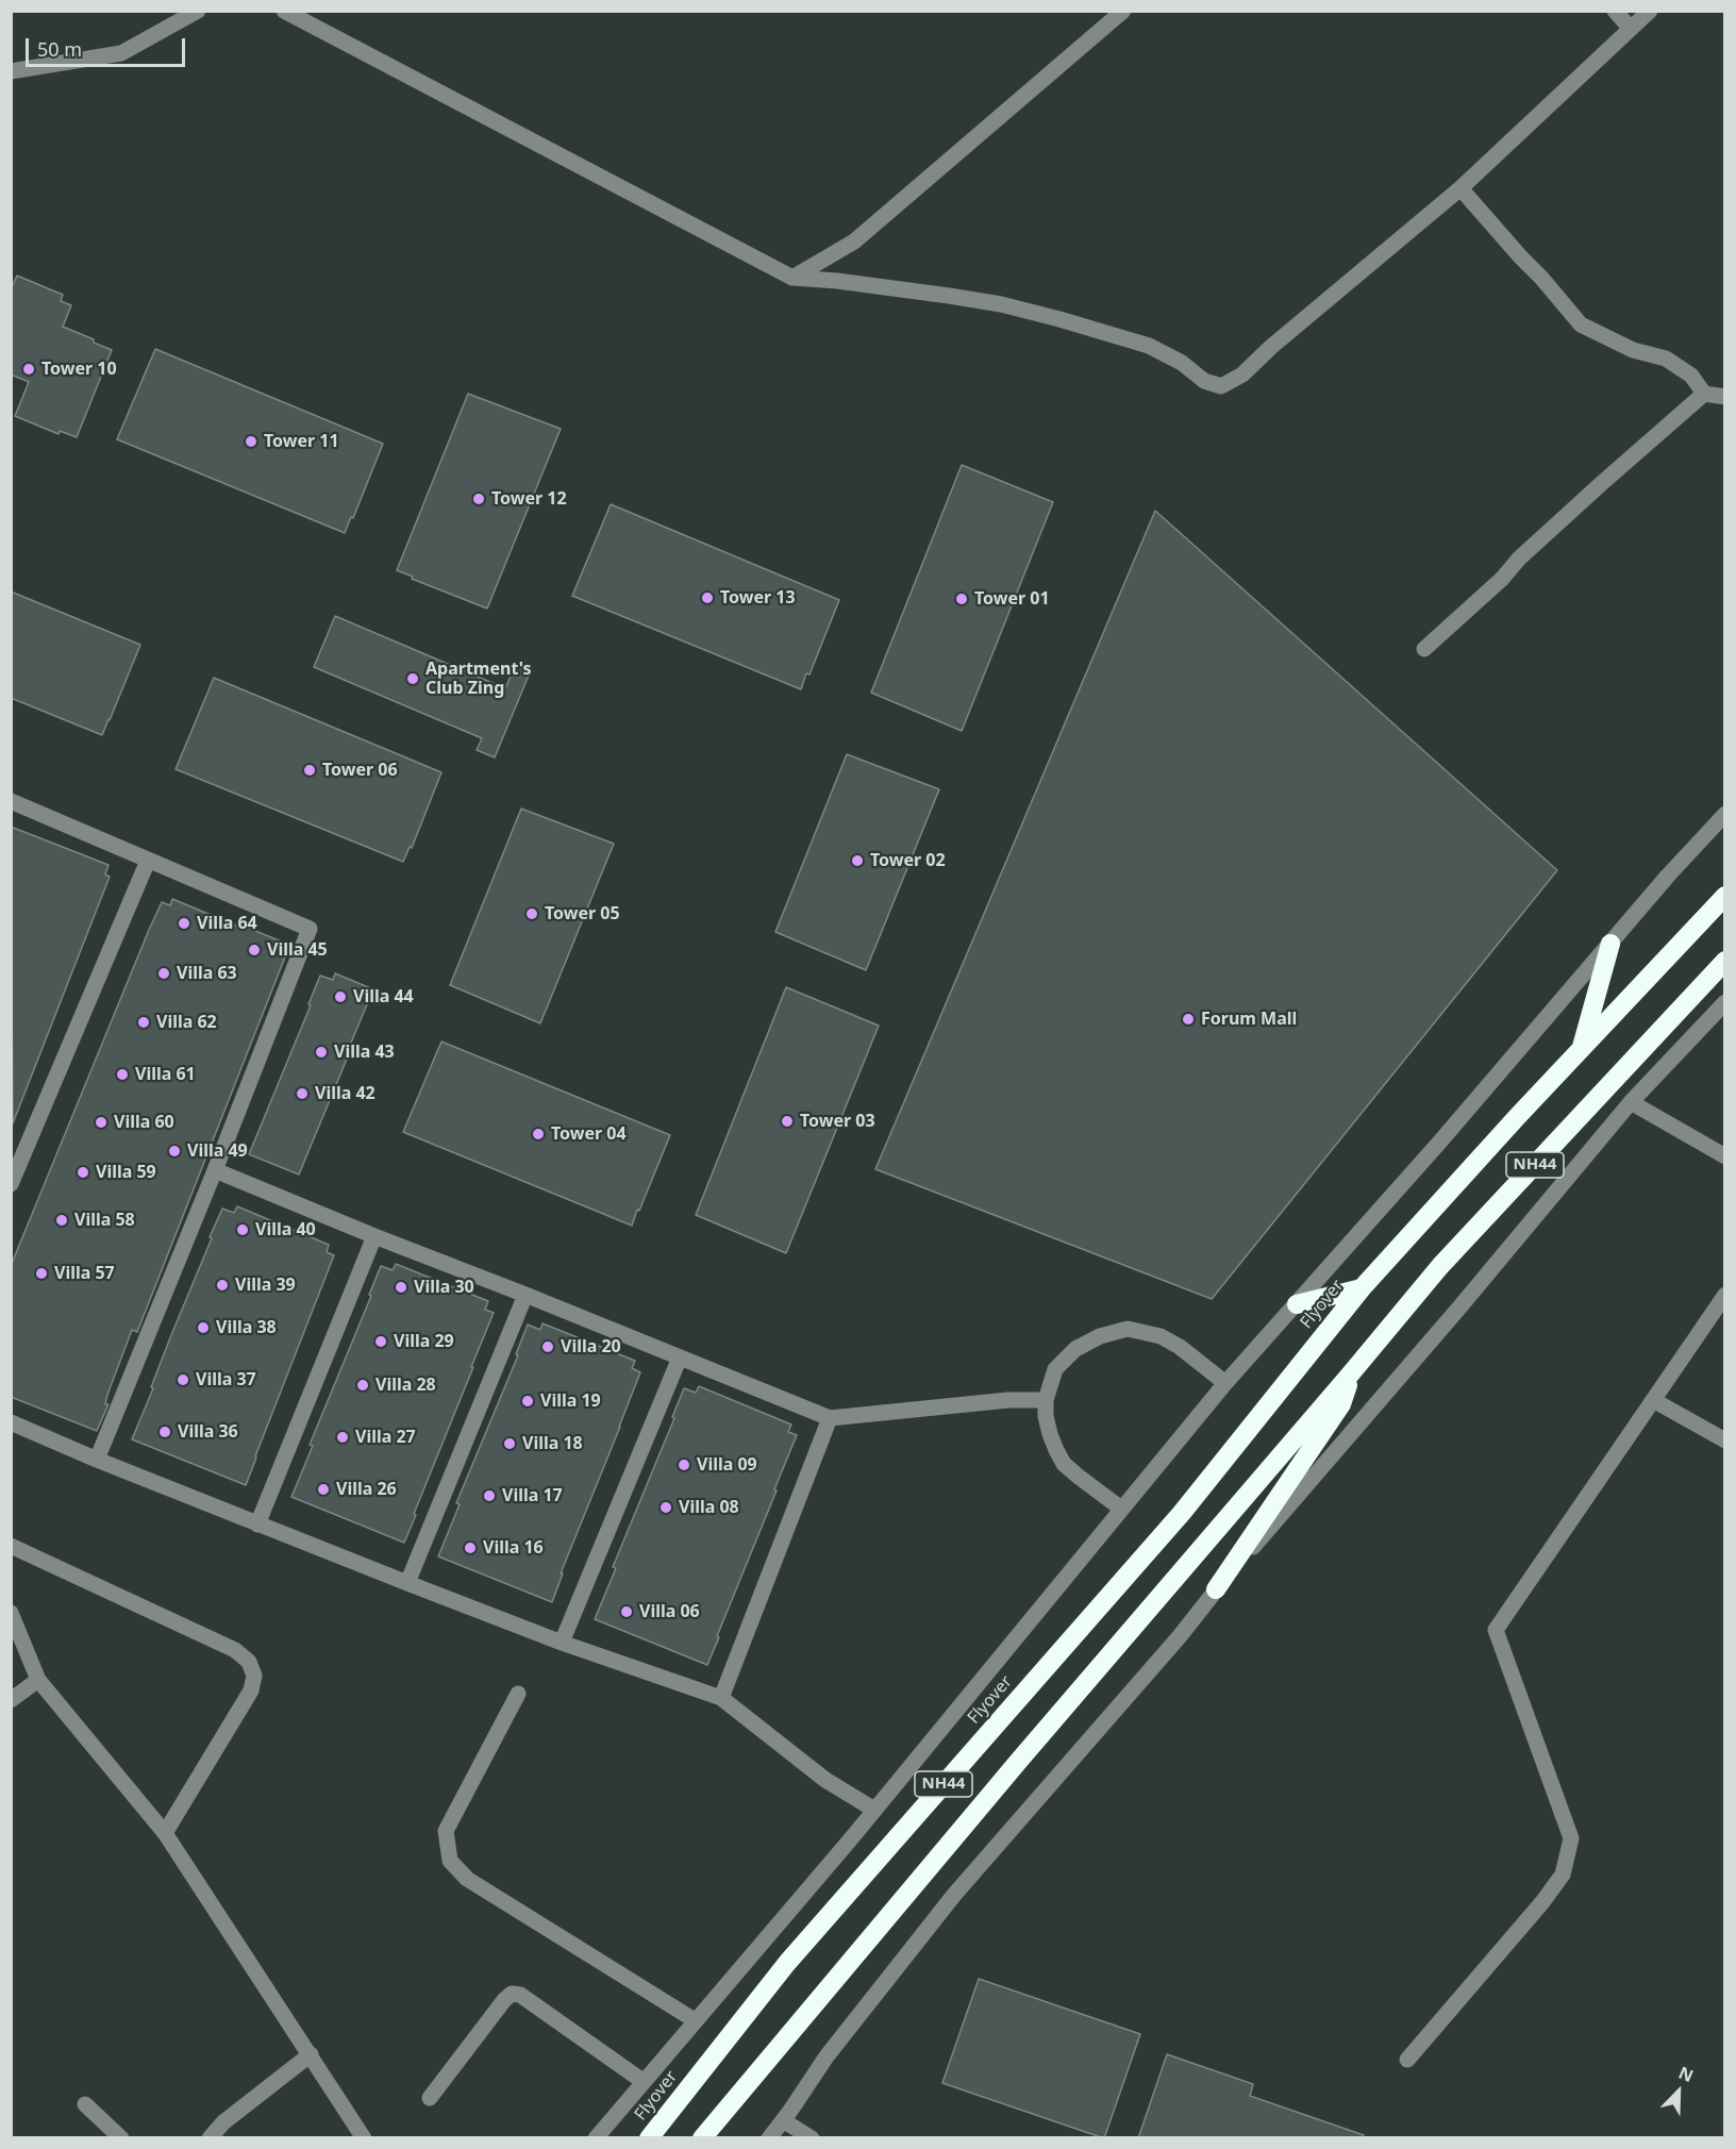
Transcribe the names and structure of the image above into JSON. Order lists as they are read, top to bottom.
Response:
{
  "streets": {
    "highway": ["NH44", "Flyover"]
  },
  "crossings": [
    ["NH44", "Flyover"]
  ],
  "places": [
    "Tower 10",
    "Tower 11",
    "Tower 12",
    "Tower 13",
    "Tower 01",
    "Apartment's Club Zing",
    "Tower 06",
    "Tower 02",
    "Tower 05",
    "Villa 64",
    "Villa 45",
    "Villa 63",
    "Villa 44",
    "Forum Mall",
    "Villa 62",
    "Villa 43",
    "Villa 61",
    "Villa 42",
    "Tower 03",
    "Villa 60",
    "Tower 04",
    "Villa 49",
    "Villa 59",
    "Villa 58",
    "Villa 40",
    "Villa 57",
    "Villa 39",
    "Villa 30",
    "Villa 38",
    "Villa 29",
    "Villa 20",
    "Villa 37",
    "Villa 28",
    "Villa 19",
    "Villa 36",
    "Villa 27",
    "Villa 18",
    "Villa 09",
    "Villa 26",
    "Villa 17",
    "Villa 08",
    "Villa 16",
    "Villa 06"
  ],
  "scale_bar": "50 m",
  "north": "top right"
}
